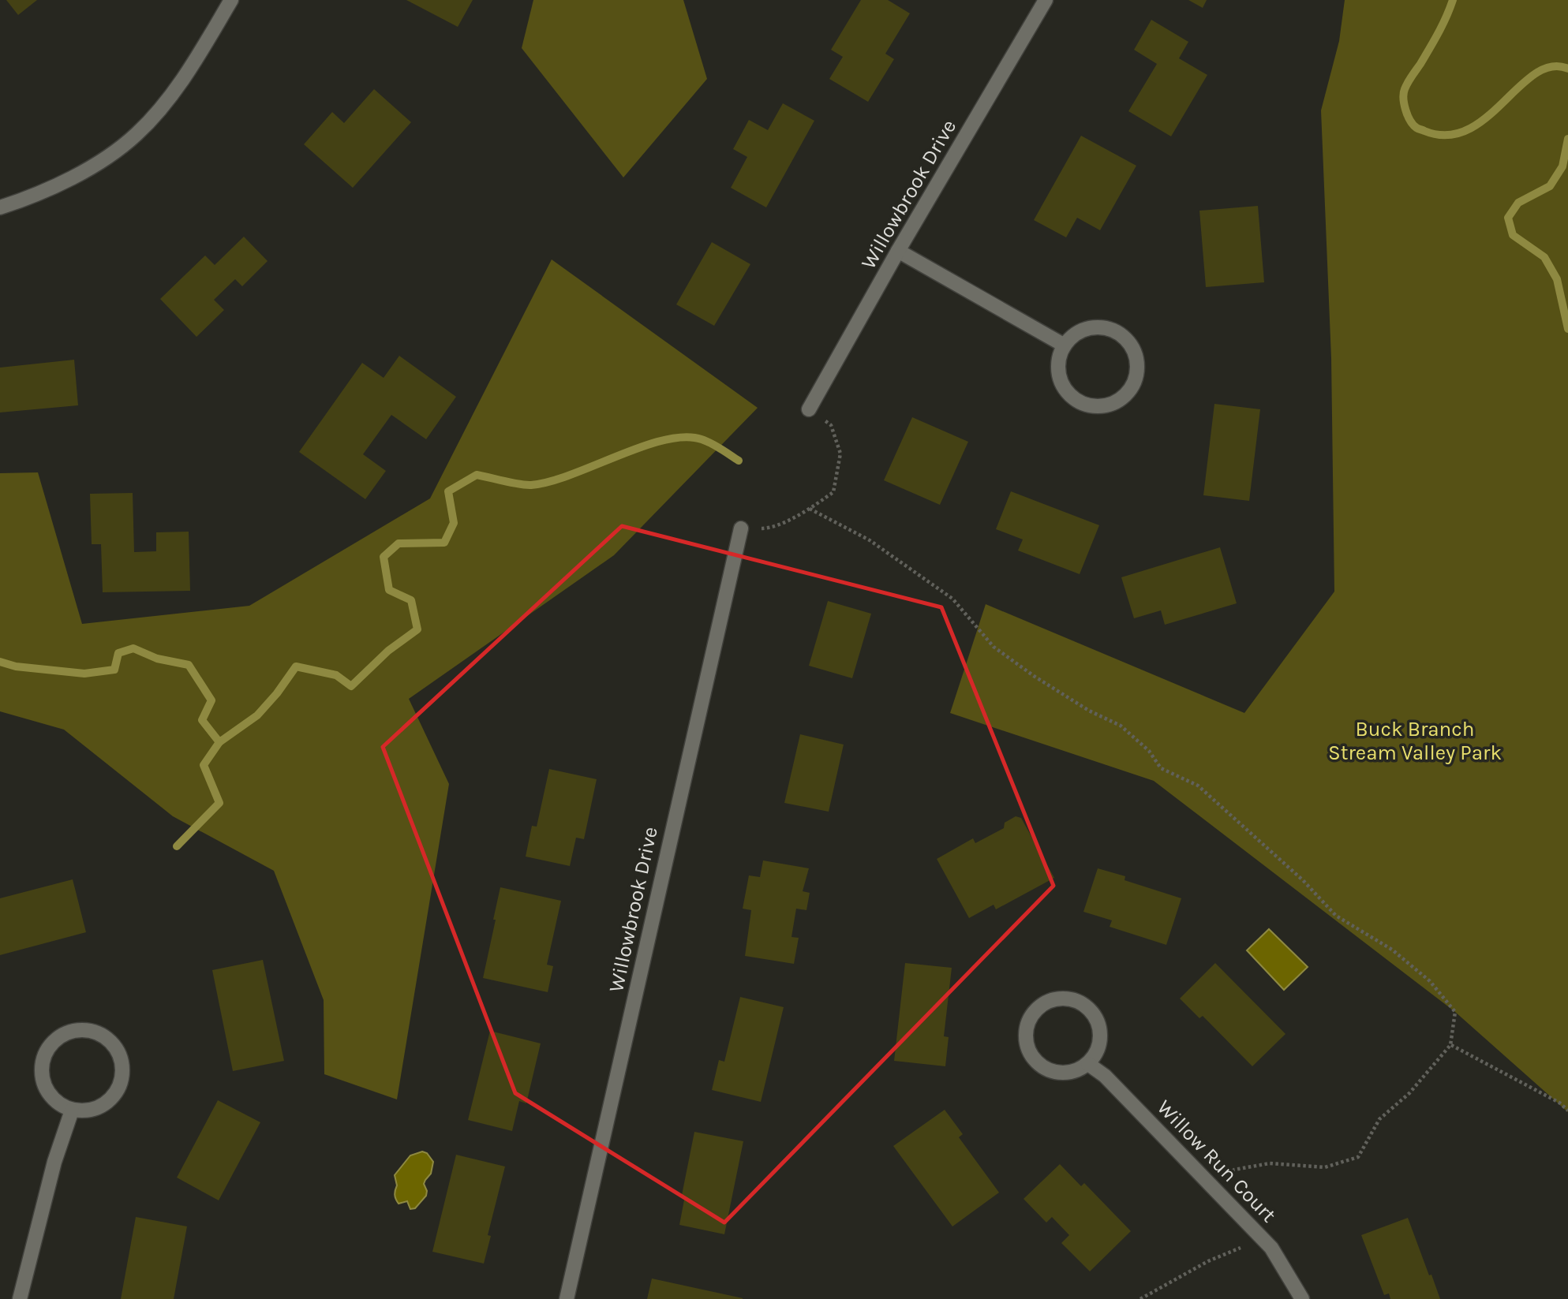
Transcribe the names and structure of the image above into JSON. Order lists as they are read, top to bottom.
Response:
{
  "streets": {
    "street": ["Willowbrook Drive", "Willow Run Court"]
  },
  "parks": ["Buck Branch Stream Valley Park"]
}
